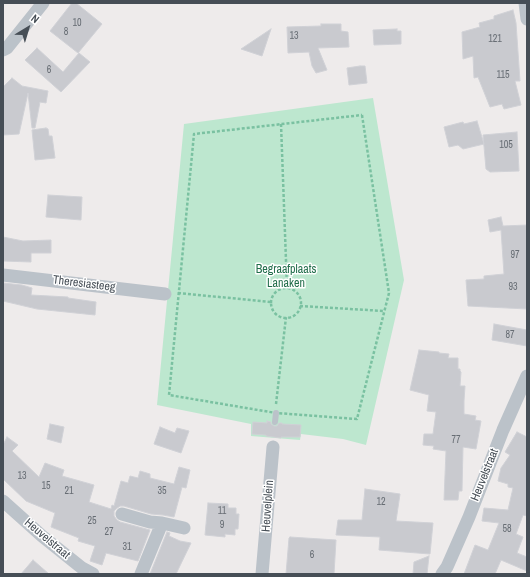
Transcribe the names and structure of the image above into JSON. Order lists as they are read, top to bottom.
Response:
{
  "streets": {
    "street": ["Theresiasteeg", "Heuvelstraat", "Heuvelplein"]
  },
  "parks": ["Begraafplaats Lanaken"],
  "house_numbers": [
    "10",
    "8",
    "13",
    "121",
    "6",
    "115",
    "105",
    "97",
    "93",
    "87",
    "77",
    "13",
    "15",
    "21",
    "35",
    "12",
    "11",
    "25",
    "9",
    "58",
    "27",
    "31",
    "6"
  ],
  "north": "top right"
}
